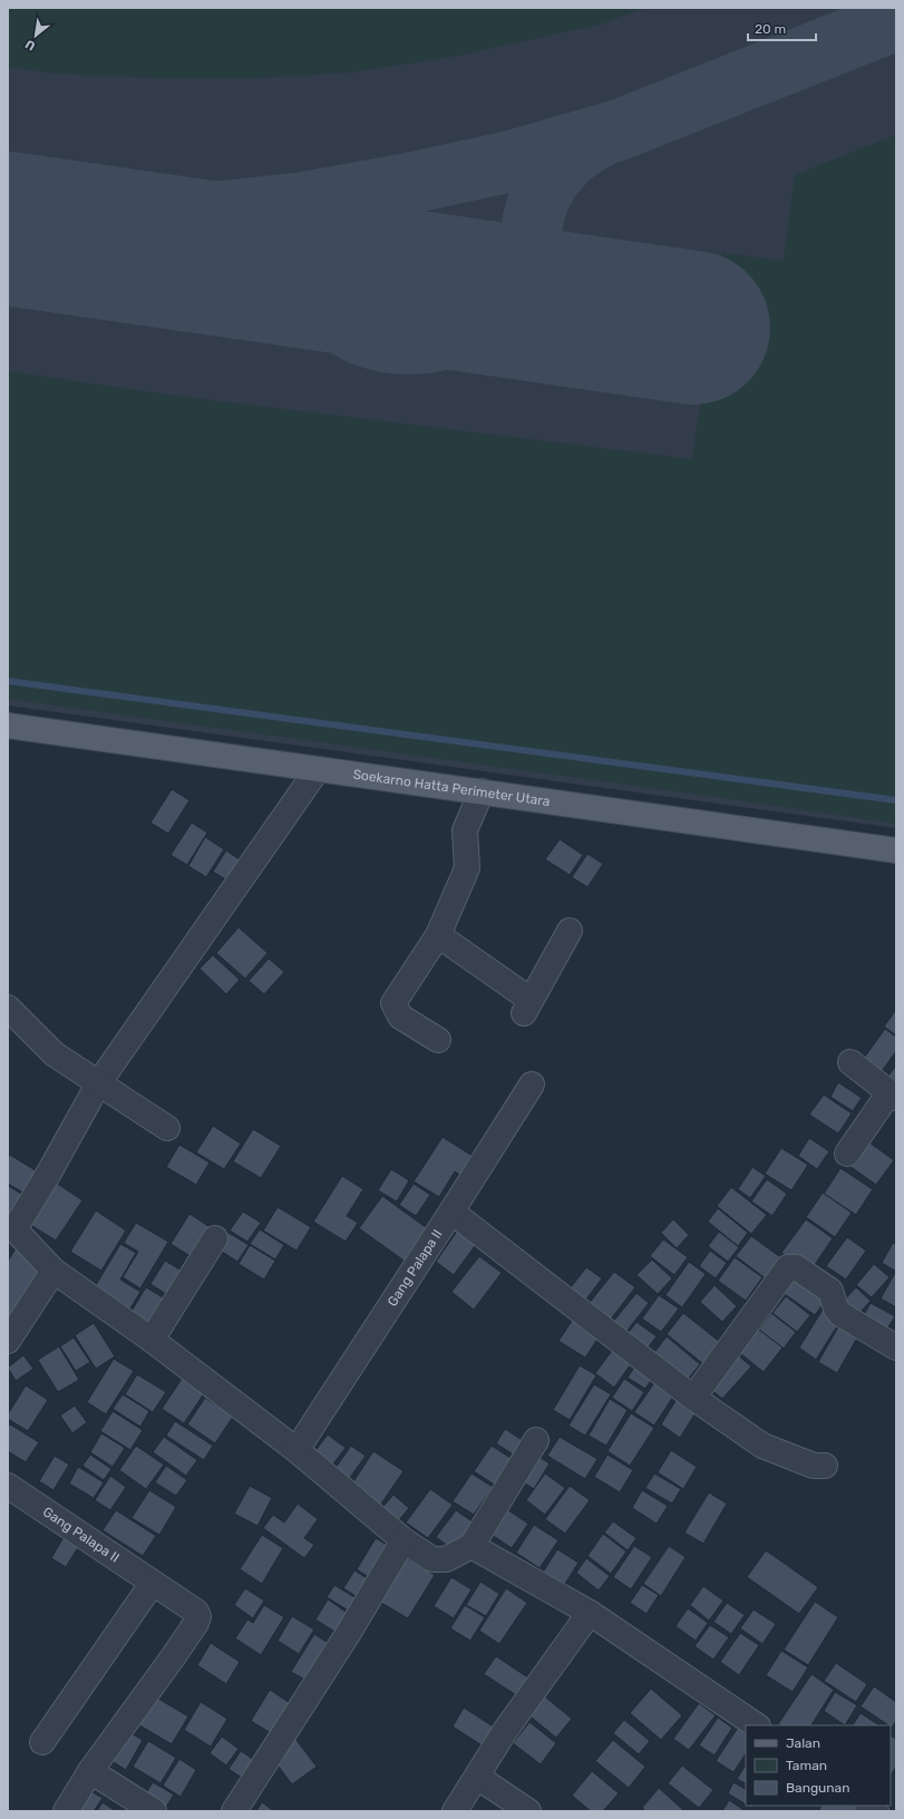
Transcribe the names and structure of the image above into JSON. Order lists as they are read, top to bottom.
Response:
{
  "streets": {
    "main road": ["Soekarno Hatta Perimeter Utara"],
    "street": ["Gang Palapa II"]
  },
  "legend": ["Jalan", "Taman", "Bangunan"],
  "scale_bar": "20 m",
  "north": "bottom left"
}
